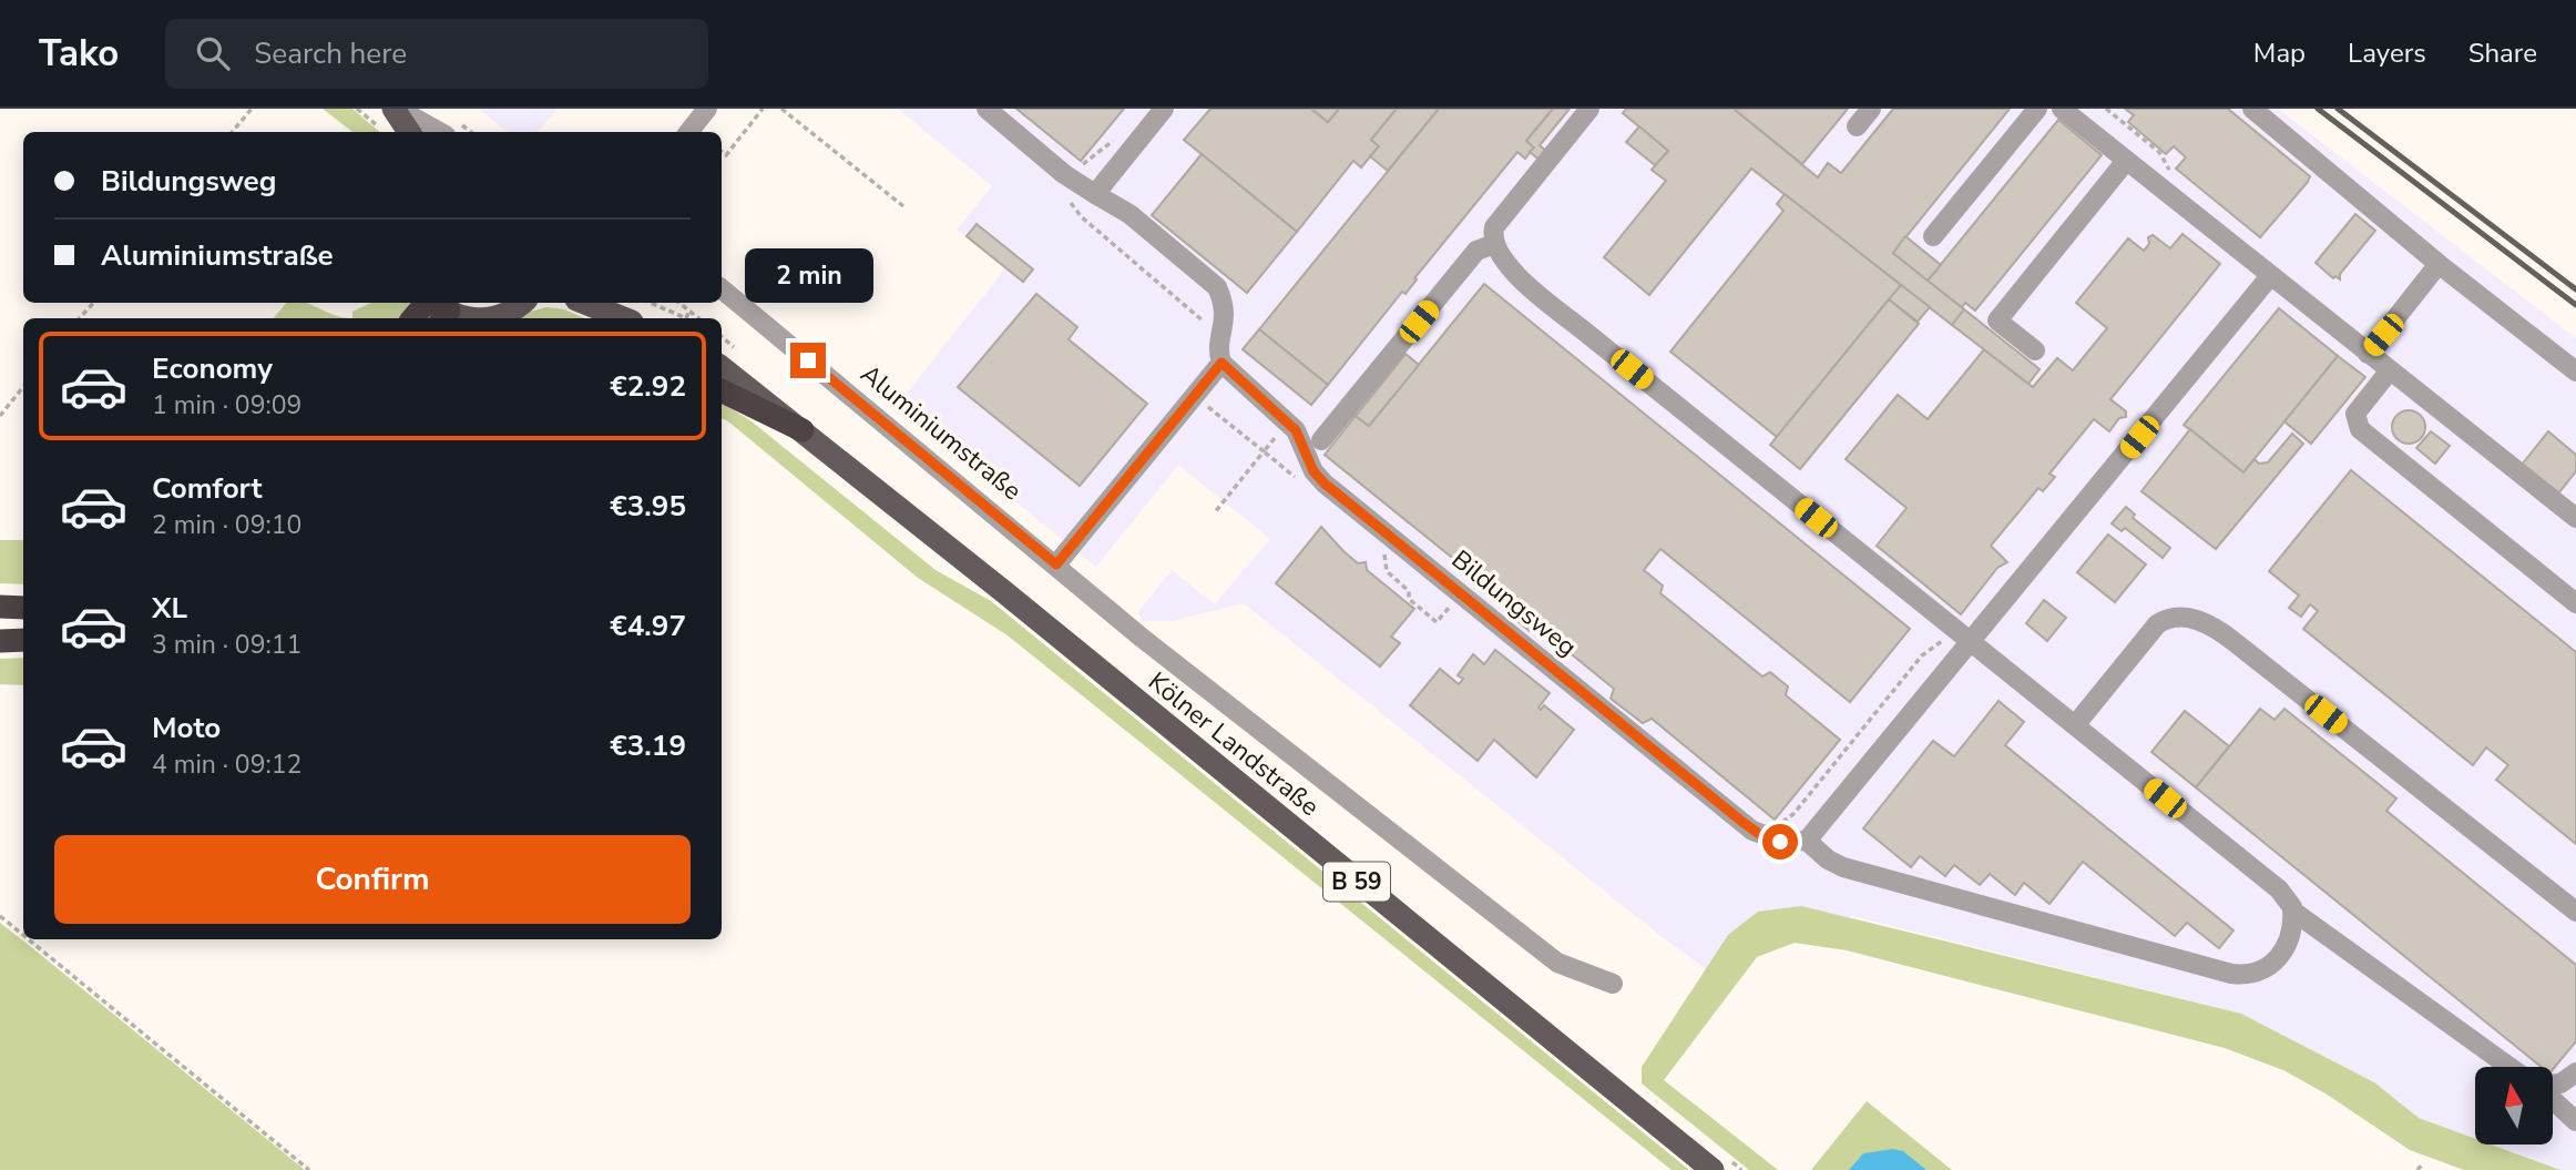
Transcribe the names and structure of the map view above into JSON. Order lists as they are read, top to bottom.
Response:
{
  "streets": {
    "main road": ["Kölner Landstraße", "B 59"],
    "lane": ["Aluminiumstraße", "Bildungsweg"]
  },
  "north": "top",
  "page": {
    "header": "Tako",
    "search": "Search here",
    "nav": ["Map", "Layers", "Share"],
    "banner": ["Bildungsweg", "Aluminiumstraße"],
    "bubble": "2 min",
    "list": [
      {
        "name": "Economy",
        "note": "1 min · 09:09",
        "value": "€2.92"
      },
      {
        "name": "Comfort",
        "note": "2 min · 09:10",
        "value": "€3.95"
      },
      {
        "name": "XL",
        "note": "3 min · 09:11",
        "value": "€4.97"
      },
      {
        "name": "Moto",
        "note": "4 min · 09:12",
        "value": "€3.19"
      }
    ],
    "buttons": "Confirm"
  }
}
